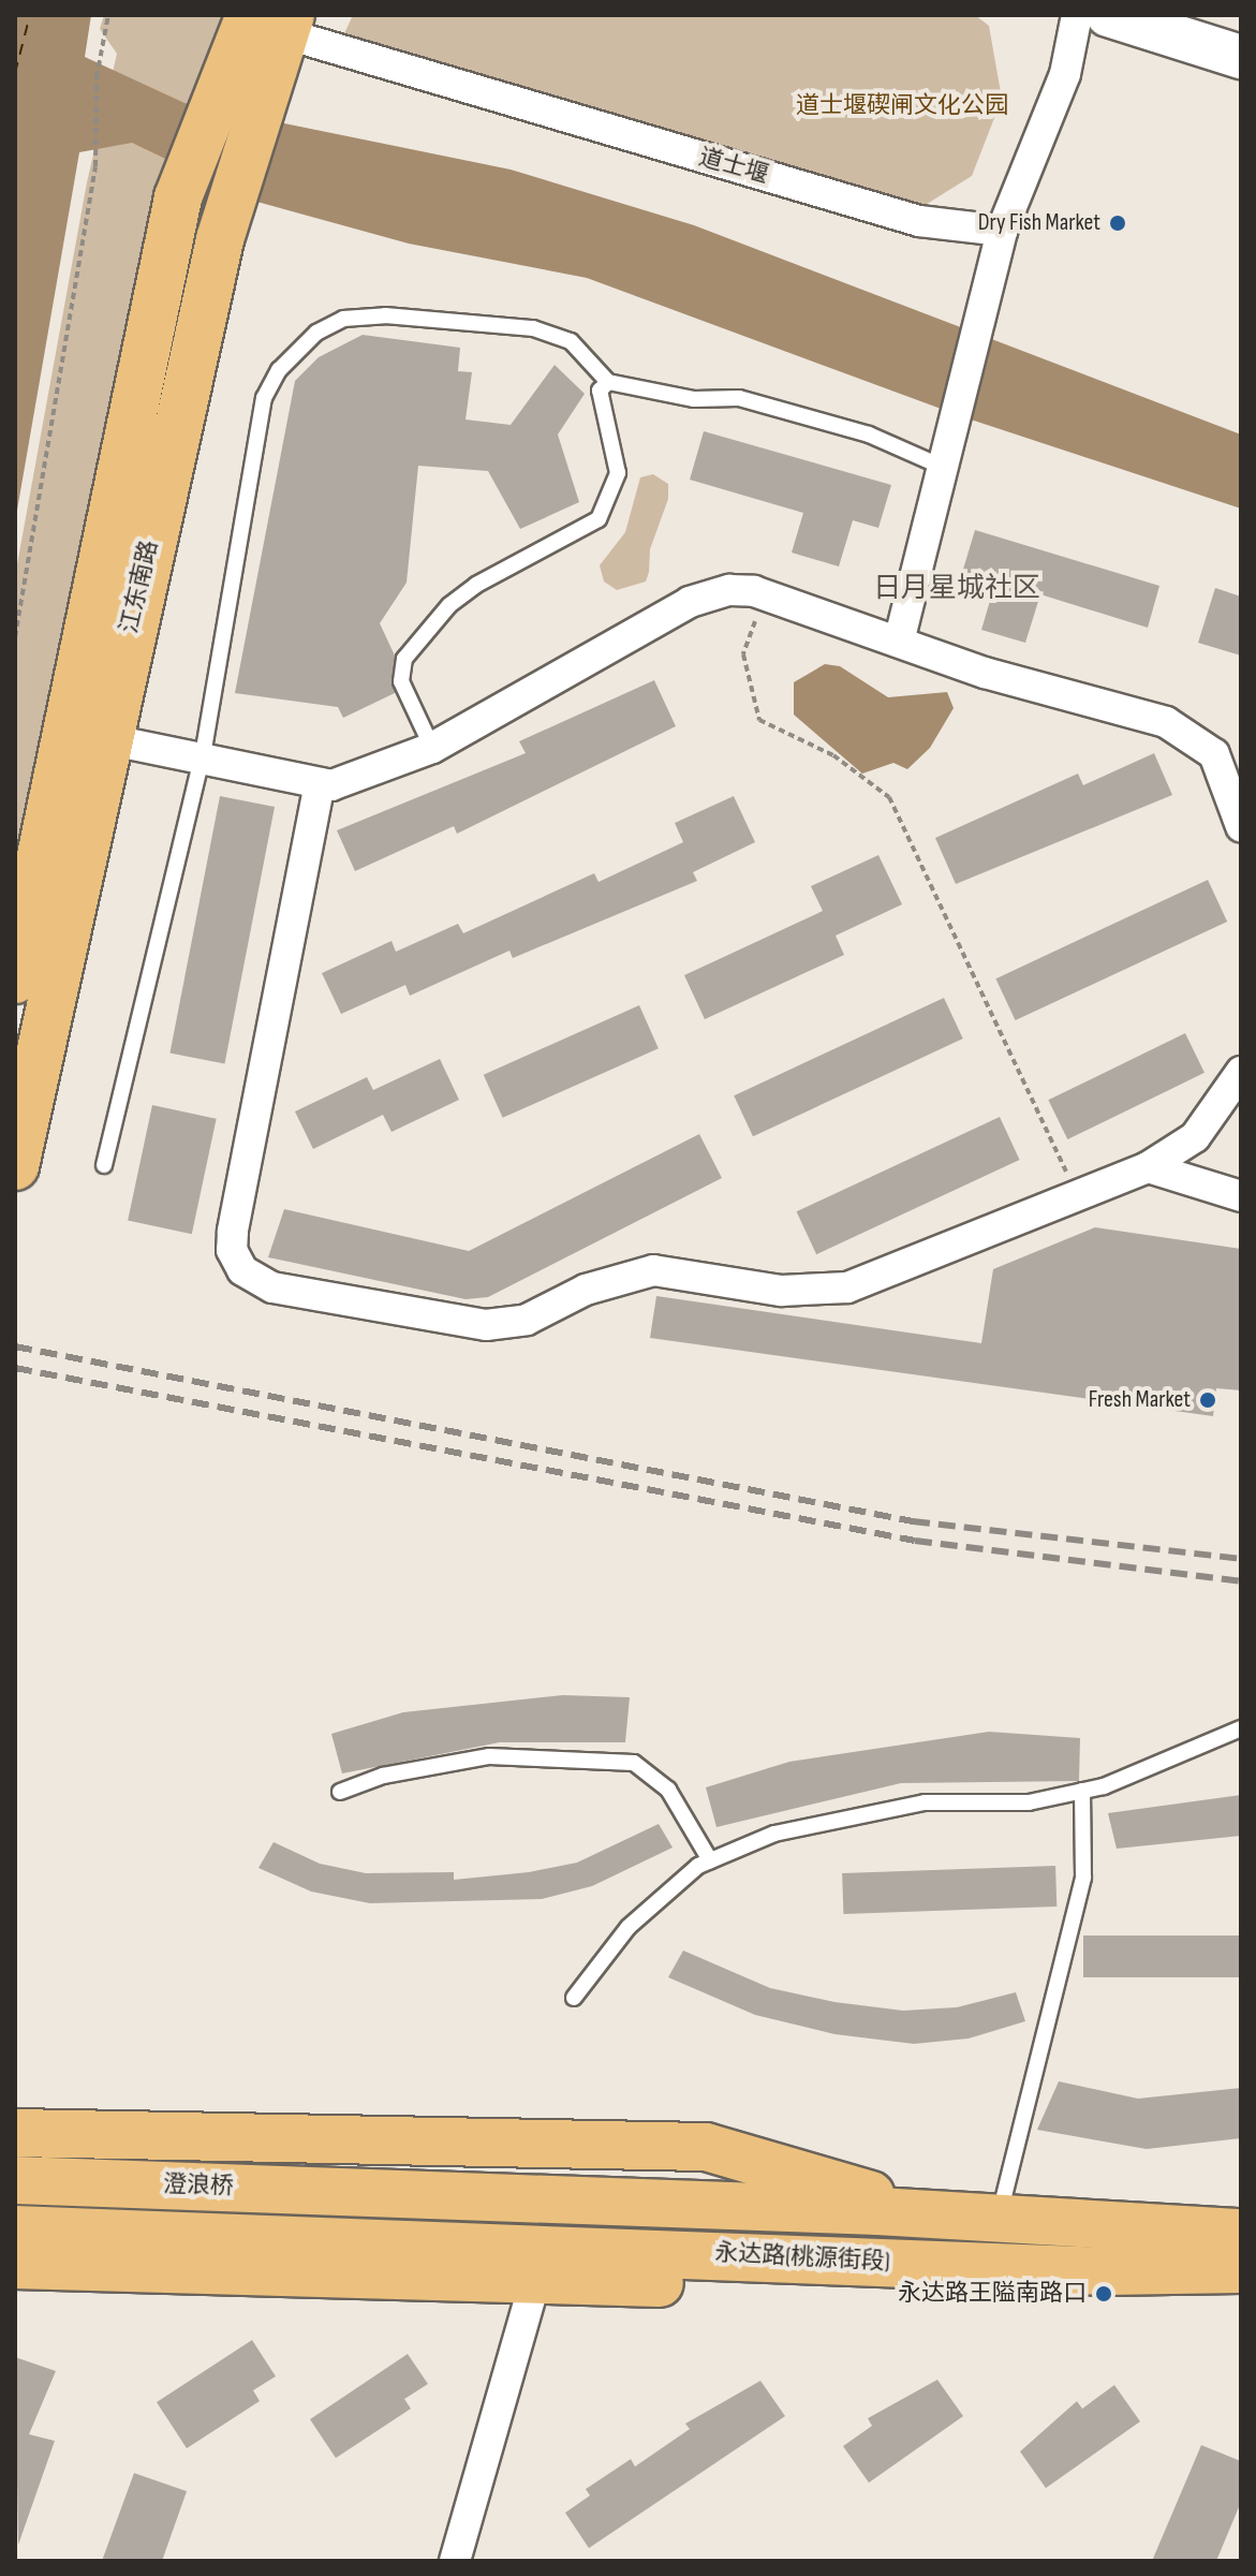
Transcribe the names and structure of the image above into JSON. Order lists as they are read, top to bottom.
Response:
{
  "streets": {
    "main road": ["江东南路", "澄浪桥", "永达路(桃源街段)"],
    "street": ["道士堰"]
  },
  "crossings": [
    ["道士堰", "江东南路"],
    ["澄浪桥", "永达路(桃源街段)"]
  ],
  "districts": ["日月星城社区"],
  "parks": ["道士堰碶闸文化公园"],
  "places": ["Dry Fish Market", "Fresh Market", "永达路王隘南路口"]
}
